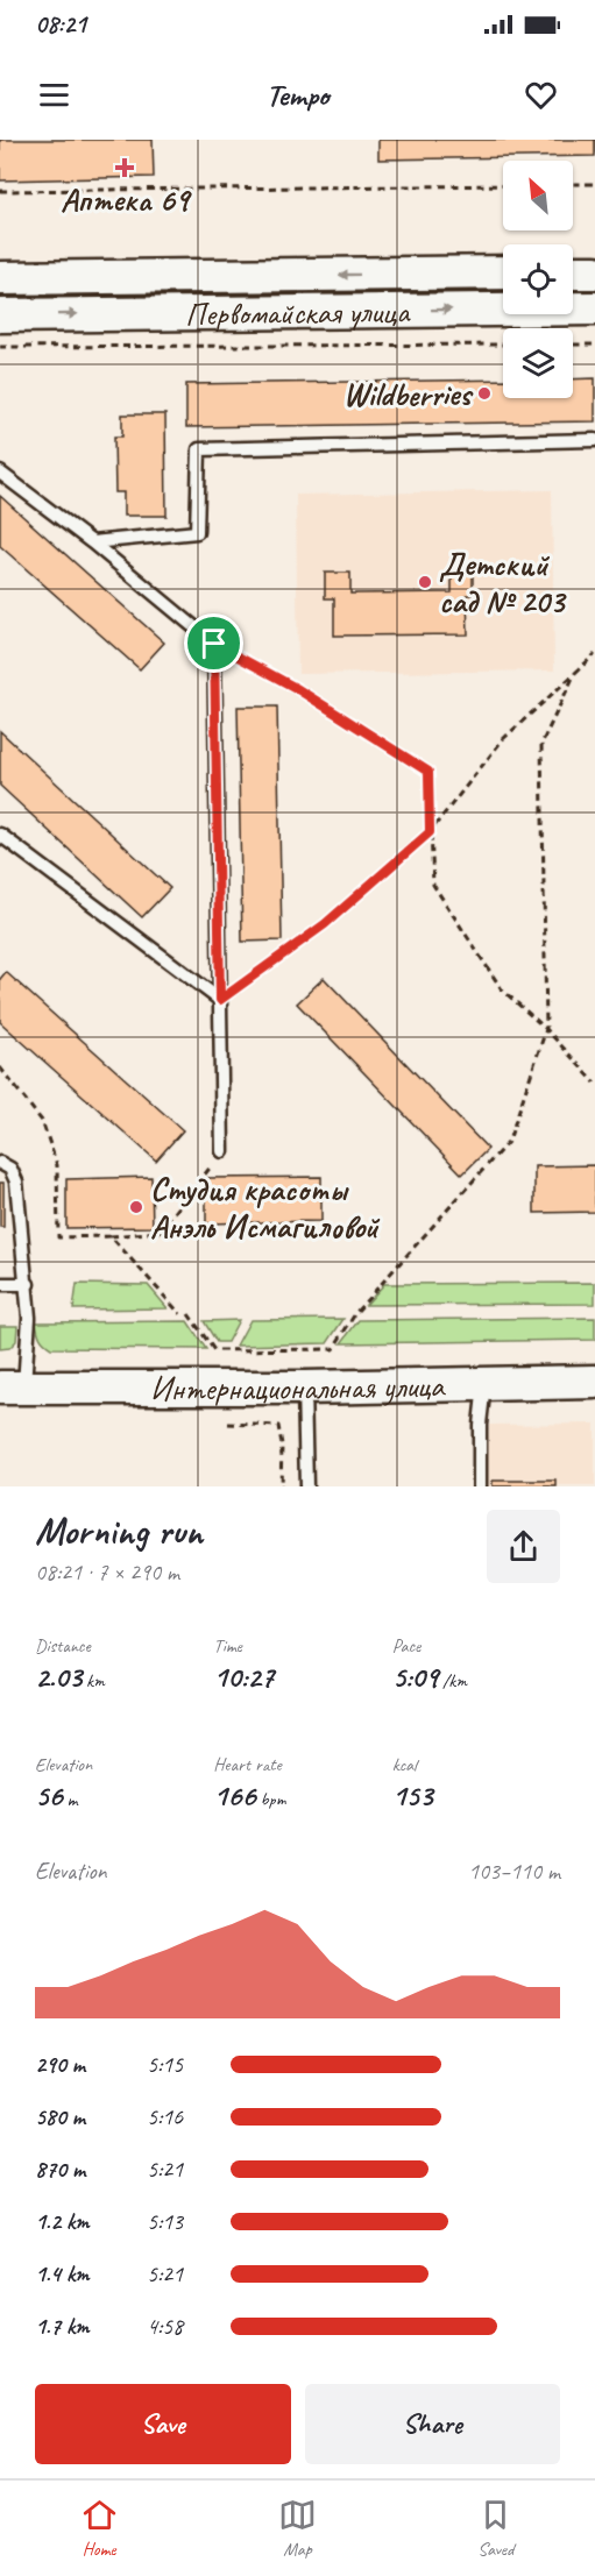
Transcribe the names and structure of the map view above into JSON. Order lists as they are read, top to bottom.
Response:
{
  "streets": {
    "main road": ["Первомайская улица", "Интернациональная улица"]
  },
  "places": {
    "health": ["Аптека 69"],
    "other": ["Wildberries", "Детский сад № 203", "Студия красоты Анэль Исмагиловой"]
  },
  "north": "top left",
  "page": {
    "status": "08:21",
    "header": "Tempo",
    "heading": ["Morning run", "08:21 · 7 × 290 m"],
    "stats": [
      ["Distance", "2.03 km"],
      ["Time", "10:27"],
      ["Pace", "5:09 /km"],
      ["Elevation", "56 m"],
      ["Heart rate", "166 bpm"],
      ["kcal", "153"]
    ],
    "chart": ["Elevation", "103–110 m"],
    "list": [
      {
        "name": "290 m",
        "note": "5:15"
      },
      {
        "name": "580 m",
        "note": "5:16"
      },
      {
        "name": "870 m",
        "note": "5:21"
      },
      {
        "name": "1.2 km",
        "note": "5:13"
      },
      {
        "name": "1.4 km",
        "note": "5:21"
      },
      {
        "name": "1.7 km",
        "note": "4:58"
      }
    ],
    "buttons": ["Save", "Share"],
    "tabs": ["Home", "Map", "Saved"]
  }
}
